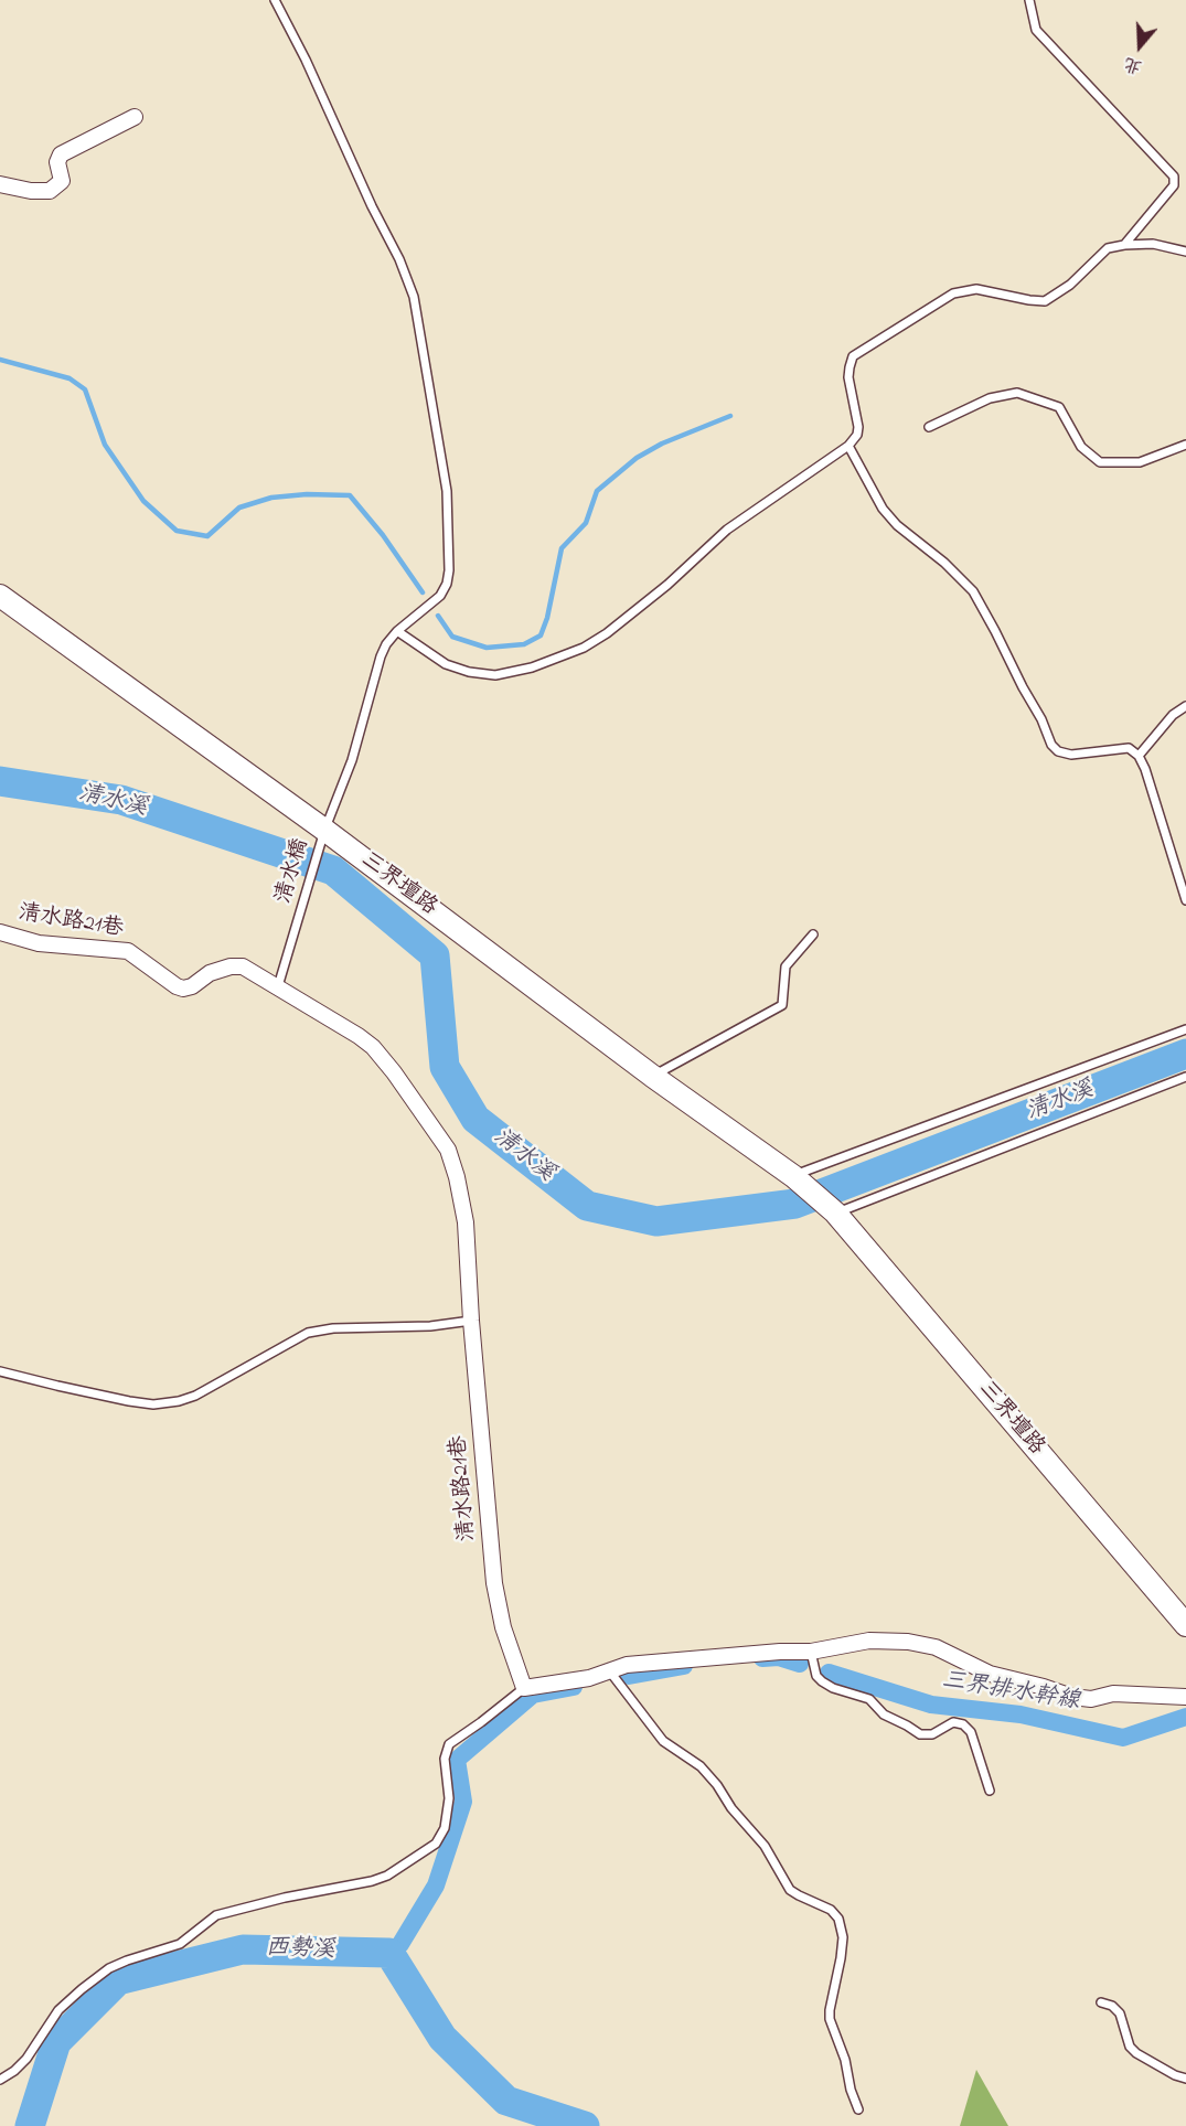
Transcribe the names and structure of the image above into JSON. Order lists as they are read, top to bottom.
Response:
{
  "streets": {
    "street": ["三界壇路", "清水路21巷"],
    "lane": ["清水橋"]
  },
  "crossings": [
    ["清水橋", "三界壇路"],
    ["清水橋", "清水路21巷"]
  ],
  "water": ["清水溪", "三界排水幹線", "西勢溪"],
  "north": "bottom"
}
